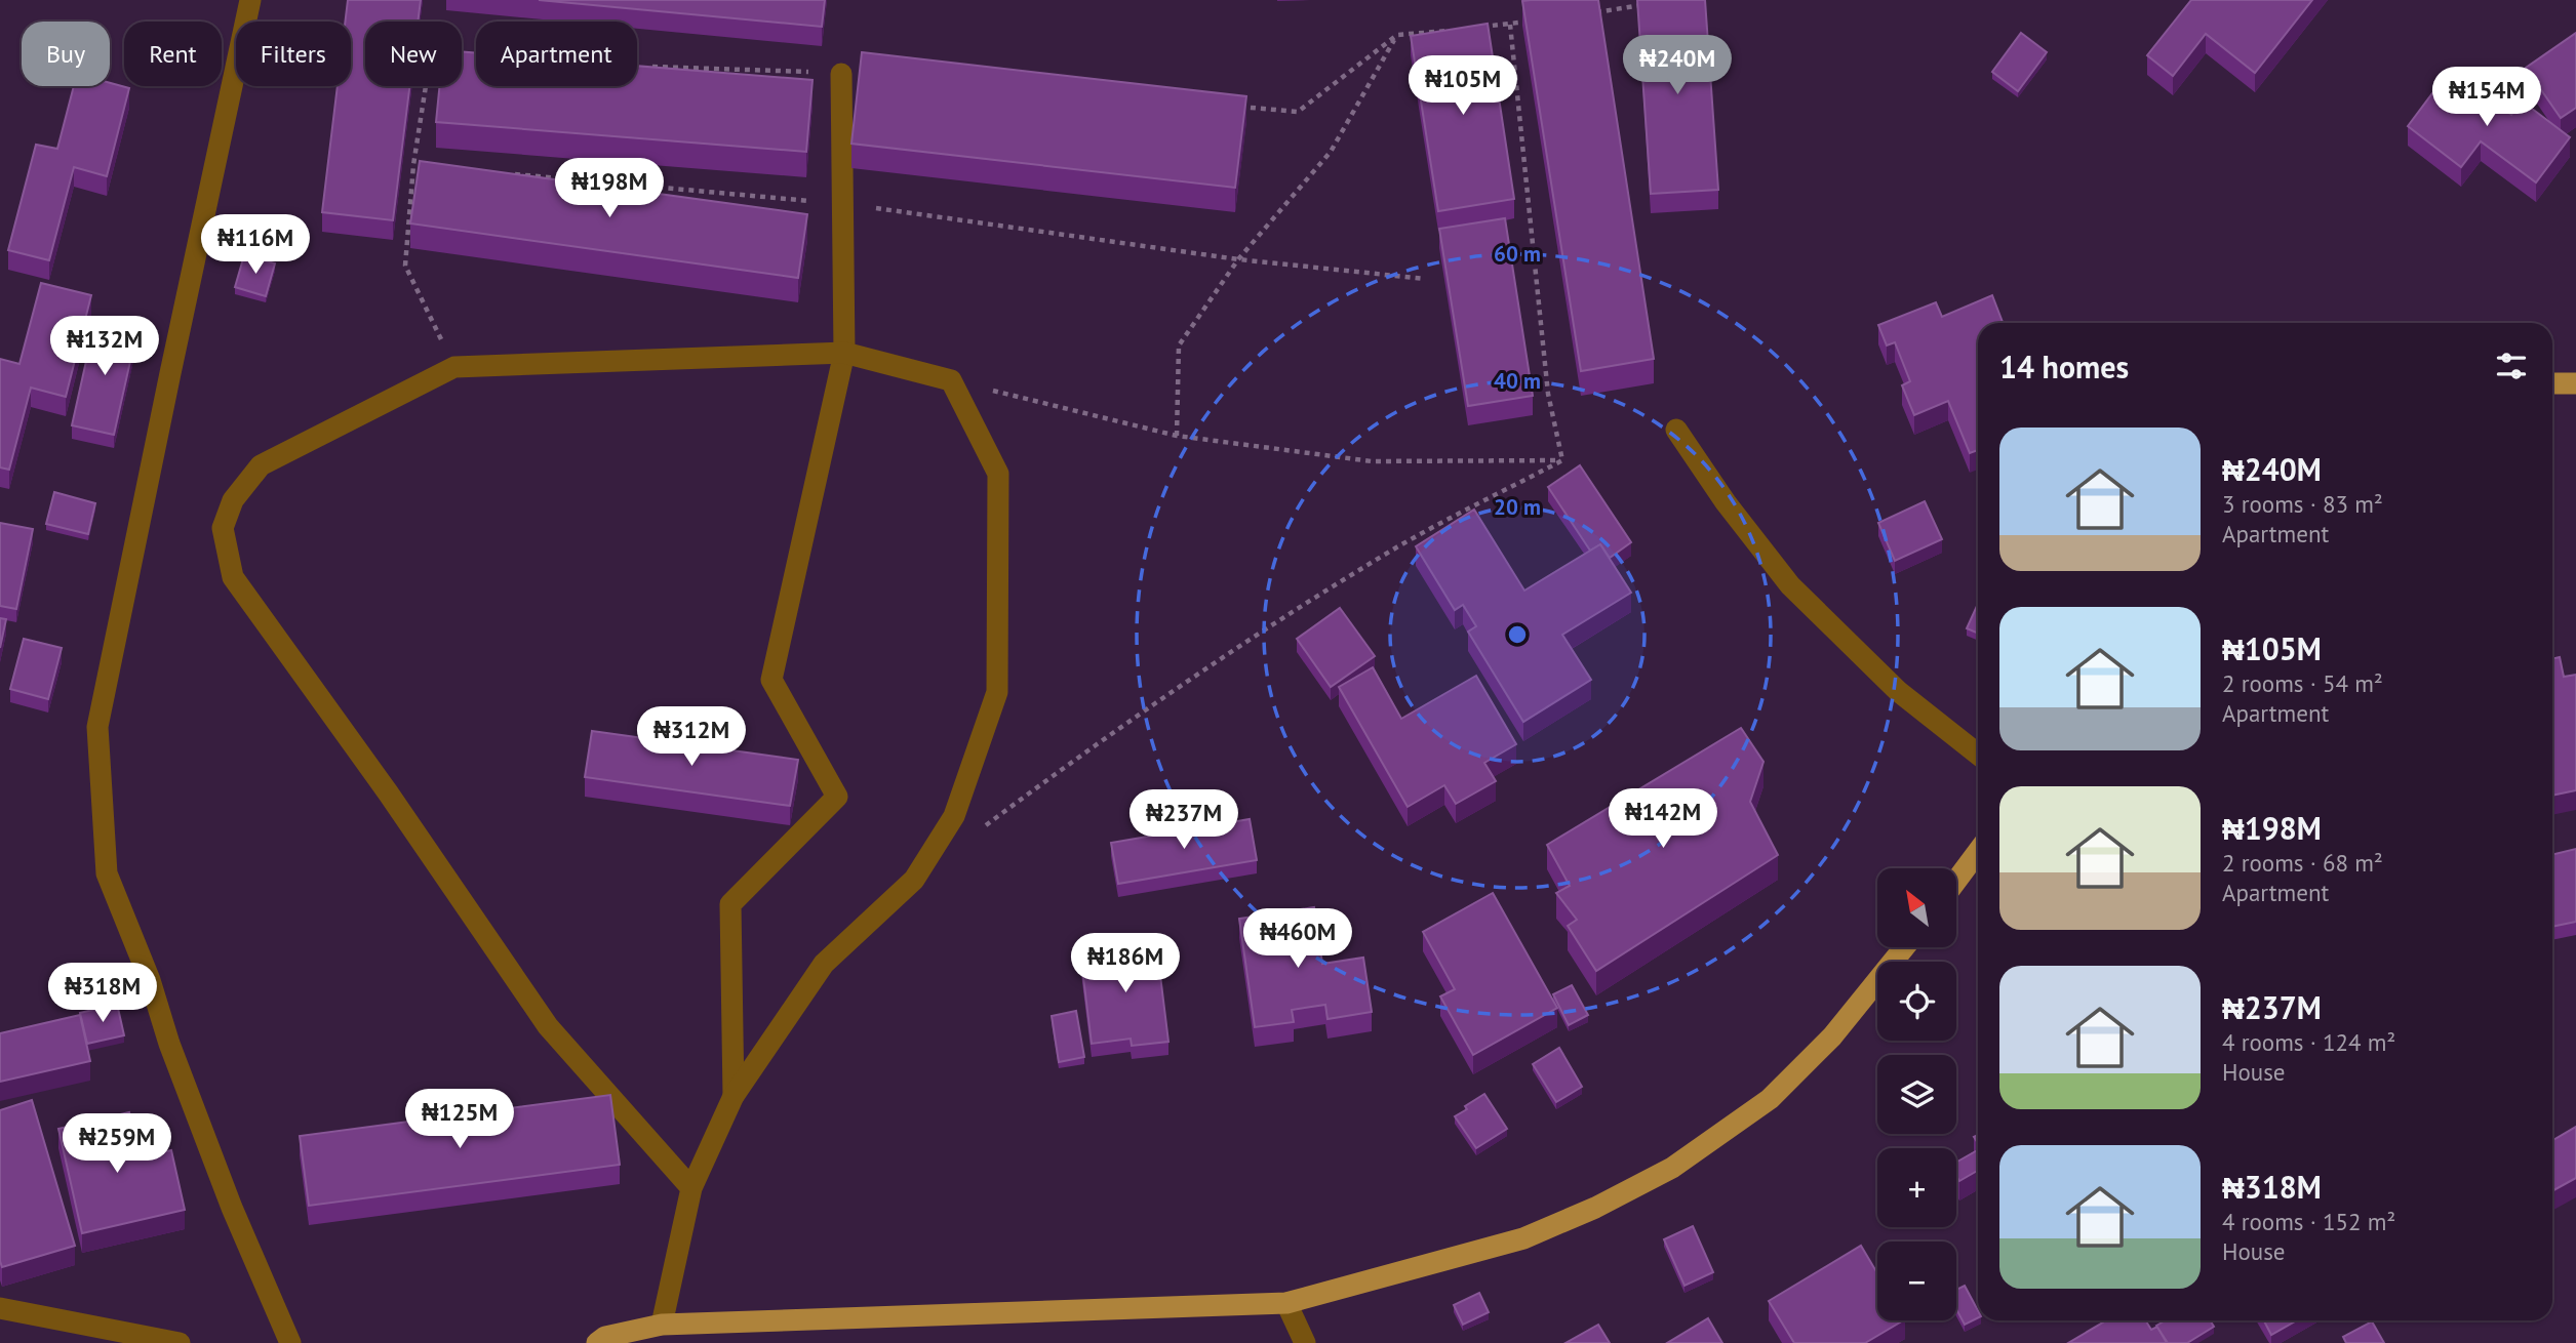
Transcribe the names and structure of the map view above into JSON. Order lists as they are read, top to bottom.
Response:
{
  "north": "top left",
  "page": {
    "chip": [
      "Buy",
      "Rent",
      "Filters",
      "New",
      "Apartment"
    ],
    "price": [
      "₦240M",
      "₦105M",
      "₦154M",
      "₦198M",
      "₦116M",
      "₦132M",
      "₦312M",
      "₦142M",
      "₦237M",
      "₦460M",
      "₦186M",
      "₦318M",
      "₦125M",
      "₦259M"
    ],
    "heading": "14 homes",
    "list": [
      {
        "name": "₦240M",
        "note": "3 rooms · 83 m² · Apartment"
      },
      {
        "name": "₦105M",
        "note": "2 rooms · 54 m² · Apartment"
      },
      {
        "name": "₦198M",
        "note": "2 rooms · 68 m² · Apartment"
      },
      {
        "name": "₦237M",
        "note": "4 rooms · 124 m² · House"
      },
      {
        "name": "₦318M",
        "note": "4 rooms · 152 m² · House"
      }
    ],
    "map_buttons": ["+", "−"]
  },
  "rings": ["60 m", "40 m", "20 m"]
}
